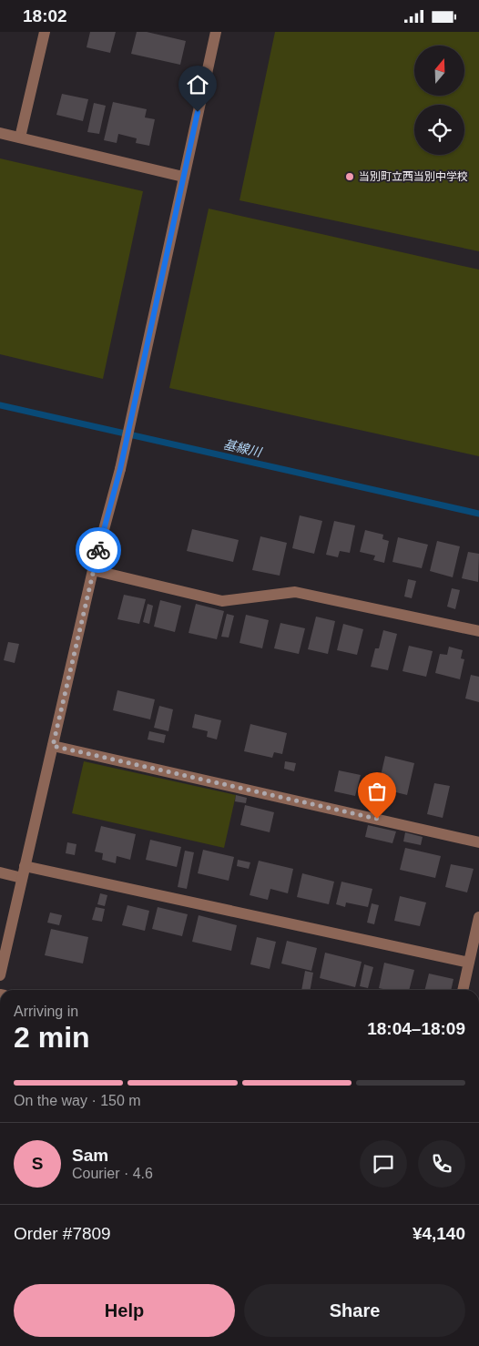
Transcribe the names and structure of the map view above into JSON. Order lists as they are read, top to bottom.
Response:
{
  "water": ["基線川"],
  "places": ["当別町立西当別中学校"],
  "north": "top",
  "page": {
    "status": "18:02",
    "heading": ["2 min", "Arriving in", "18:04–18:09"],
    "panel": [
      "Sam",
      "Courier · 4.6",
      "Order #7809",
      "¥4,140"
    ],
    "bar": "On the way · 150 m",
    "round": "S",
    "buttons": ["Help", "Share"]
  }
}
